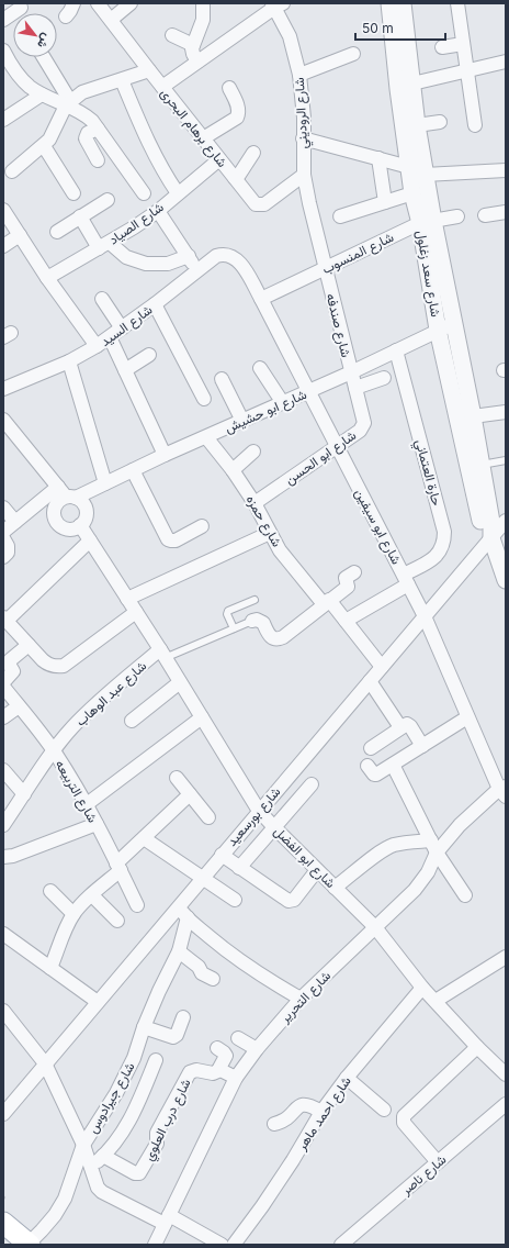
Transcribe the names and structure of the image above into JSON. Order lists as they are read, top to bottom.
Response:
{
  "streets": {
    "street": [
      "شارع الروديني",
      "شارع برهام البحرى",
      "شارع الصياد",
      "شارع المنسوب",
      "شارع سعد زغلول",
      "شارع السيد",
      "شارع صندفه",
      "شارع ابو حشيش",
      "شارع ابو الحسن",
      "حارة العتماني",
      "شارع حمزه",
      "شارع ابو سيفين",
      "شارع عبد الوهاب",
      "شارع التربيعه",
      "شارع بورسعيد",
      "شارع ابو الفضل",
      "شارع التحرير",
      "شارع جيرادوس",
      "شارع احمد ماهر",
      "شارع درب العلوي",
      "شارع ناصر"
    ]
  },
  "crossings": [
    ["شارع الروديني", "شارع برهام البحرى"],
    ["شارع الروديني", "شارع صندفه"],
    ["شارع برهام البحرى", "شارع الصياد"],
    ["شارع برهام البحرى", "شارع صندفه"],
    ["شارع المنسوب", "شارع سعد زغلول"],
    ["شارع المنسوب", "شارع صندفه"],
    ["شارع المنسوب", "شارع ابو سيفين"],
    ["شارع سعد زغلول", "شارع ابو حشيش"],
    ["شارع سعد زغلول", "شارع بورسعيد"],
    ["شارع السيد", "شارع ابو سيفين"],
    ["شارع صندفه", "شارع ابو حشيش"],
    ["شارع صندفه", "شارع ابو الحسن"],
    ["شارع ابو حشيش", "شارع ابو الحسن"],
    ["شارع ابو حشيش", "حارة العتماني"],
    ["شارع ابو حشيش", "شارع حمزه"],
    ["شارع ابو حشيش", "شارع ابو سيفين"],
    ["شارع ابو حشيش", "شارع ابو الفضل"],
    ["شارع ابو الحسن", "شارع حمزه"],
    ["شارع ابو الحسن", "شارع ابو سيفين"],
    ["حارة العتماني", "شارع حمزه"],
    ["حارة العتماني", "شارع ابو سيفين"],
    ["شارع حمزه", "شارع بورسعيد"],
    ["شارع ابو سيفين", "شارع بورسعيد"],
    ["شارع ابو سيفين", "شارع التحرير"],
    ["شارع عبد الوهاب", "شارع التربيعه"],
    ["شارع عبد الوهاب", "شارع ابو الفضل"],
    ["شارع بورسعيد", "شارع ابو الفضل"],
    ["شارع ابو الفضل", "شارع التحرير"],
    ["شارع ابو الفضل", "شارع احمد ماهر"]
  ],
  "scale_bar": "50 m",
  "north": "bottom right"
}
